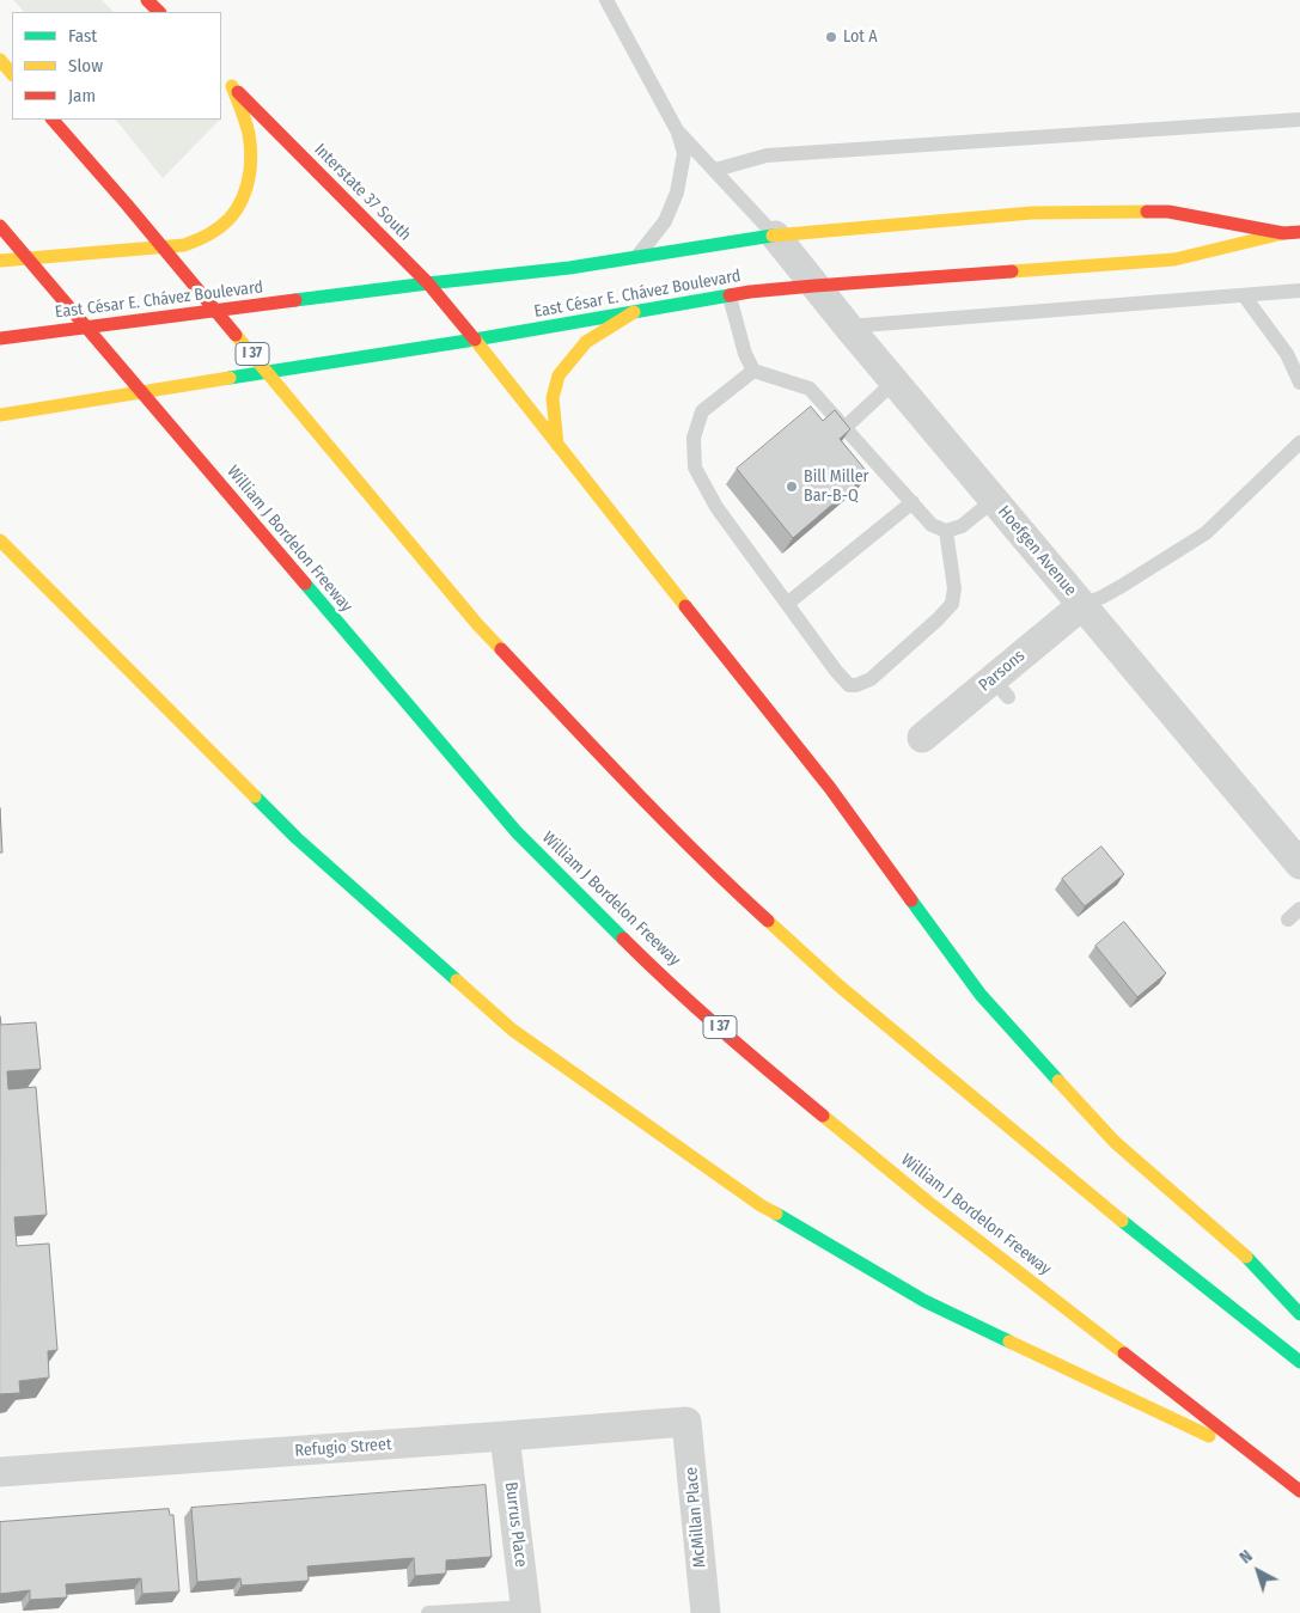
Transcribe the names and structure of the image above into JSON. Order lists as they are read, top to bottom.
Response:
{
  "streets": {
    "main road": [
      "Interstate 37 South",
      "East César E. Chávez Boulevard",
      "I 37",
      "William J Bordelon Freeway"
    ],
    "street": [
      "Hoefgen Avenue",
      "Parsons",
      "Refugio Street",
      "McMillan Place",
      "Burrus Place"
    ]
  },
  "crossings": [
    ["Interstate 37 South", "East César E. Chávez Boulevard"],
    ["East César E. Chávez Boulevard", "Hoefgen Avenue"],
    ["Hoefgen Avenue", "Parsons"],
    ["Refugio Street", "McMillan Place"],
    ["Refugio Street", "Burrus Place"]
  ],
  "places": ["Lot A", "Bill Miller Bar-B-Q"],
  "legend": ["Fast", "Slow", "Jam"],
  "north": "top left"
}
